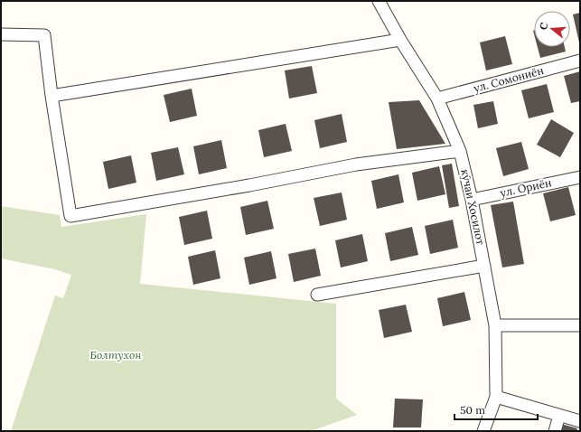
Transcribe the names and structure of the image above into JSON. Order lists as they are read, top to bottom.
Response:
{
  "streets": {
    "street": ["ул. Сомониён", "ул. Ориён", "кӯчаи Хосилот"]
  },
  "crossings": [
    ["ул. Сомониён", "кӯчаи Хосилот"],
    ["ул. Ориён", "кӯчаи Хосилот"]
  ],
  "parks": ["Болтухон"],
  "scale_bar": "50 m",
  "north": "left"
}
